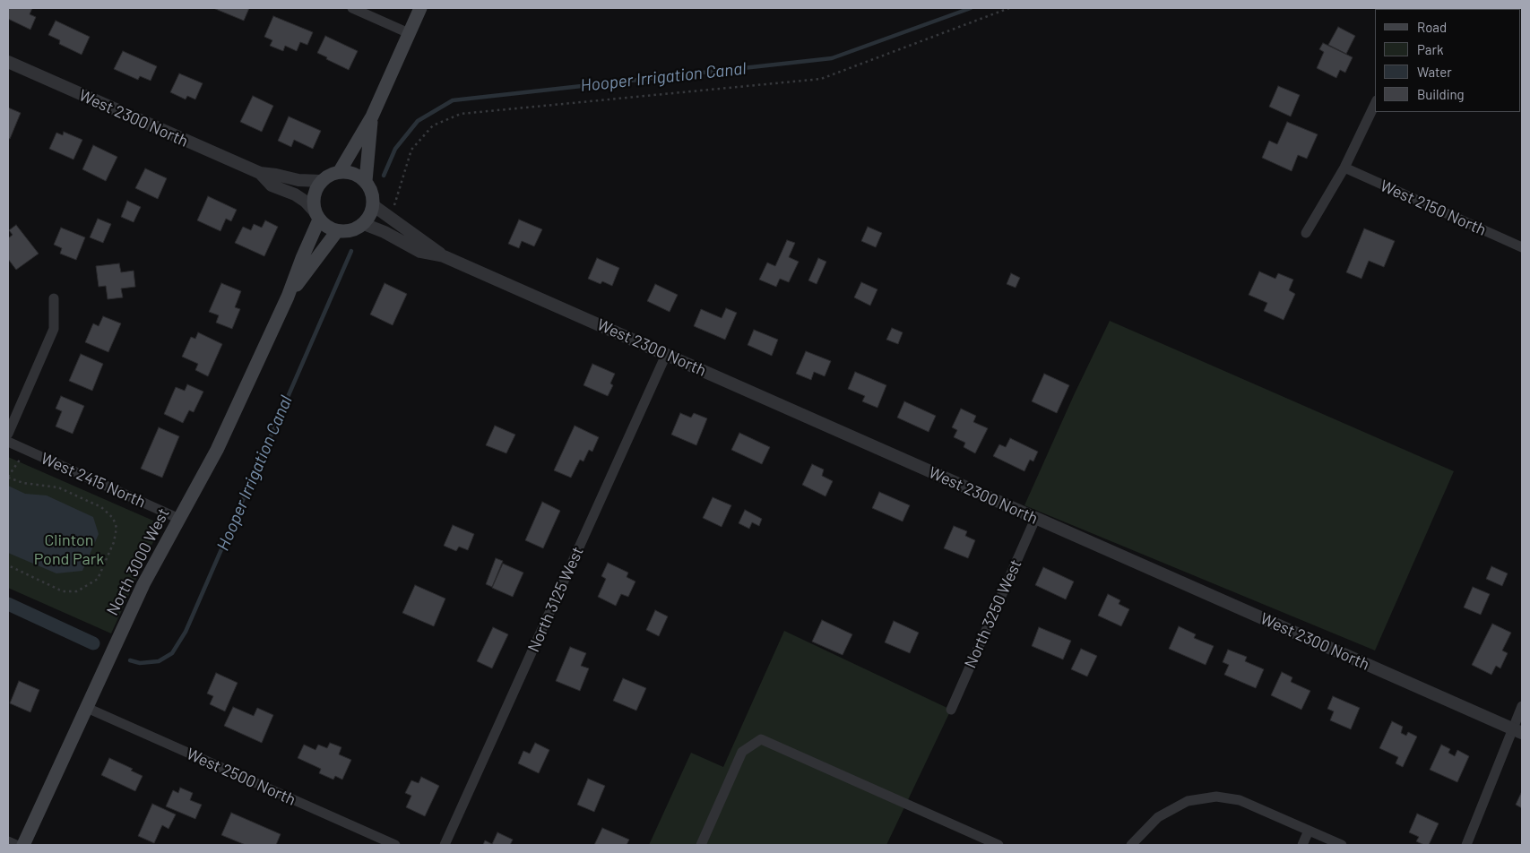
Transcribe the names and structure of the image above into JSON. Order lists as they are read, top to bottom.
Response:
{
  "streets": {
    "main road": ["North 3000 West"],
    "street": [
      "West 2300 North",
      "West 2150 North",
      "West 2415 North",
      "North 3125 West",
      "North 3250 West",
      "West 2500 North"
    ]
  },
  "crossings": [
    ["West 2300 North", "North 3000 West"],
    ["West 2300 North", "North 3125 West"],
    ["West 2300 North", "North 3250 West"],
    ["West 2415 North", "North 3000 West"],
    ["North 3000 West", "West 2500 North"]
  ],
  "water": ["Hooper Irrigation Canal"],
  "parks": ["Clinton Pond Park"],
  "legend": [
    "Road",
    "Park",
    "Water",
    "Building"
  ]
}
